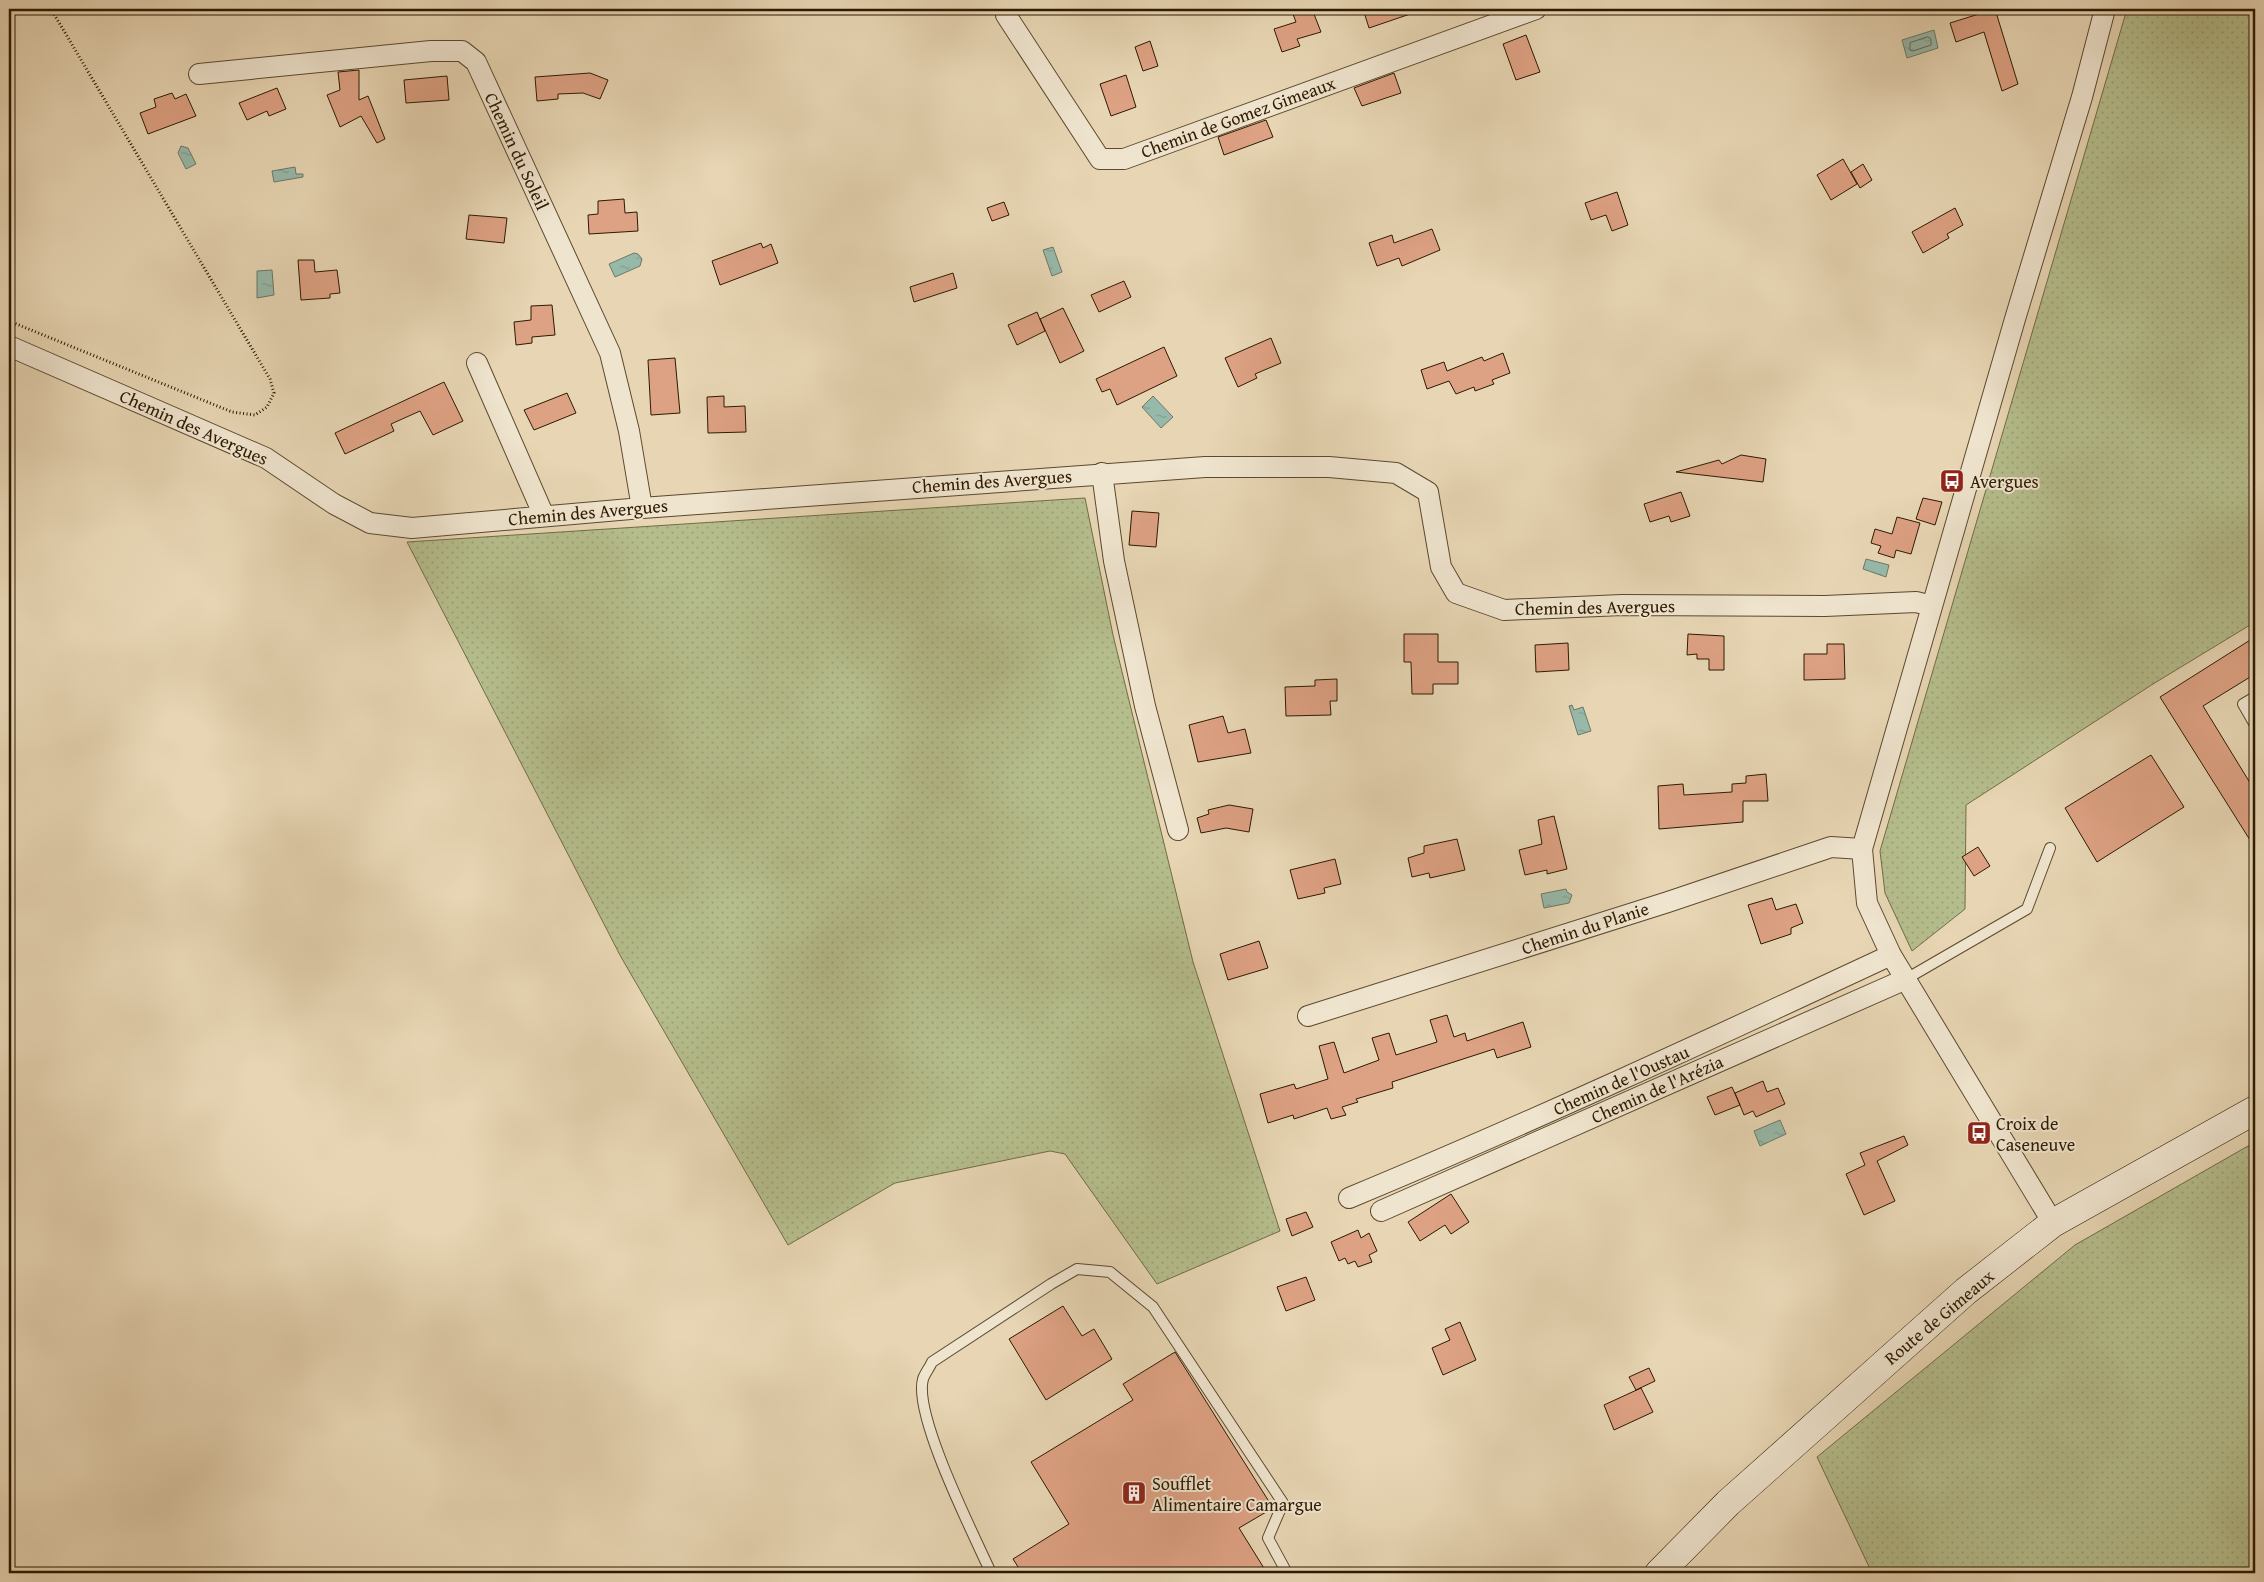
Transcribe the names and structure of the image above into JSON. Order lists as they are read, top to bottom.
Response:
{
  "streets": {
    "street": [
      "Chemin de Gomez Gimeaux",
      "Chemin du Soleil",
      "Chemin des Avergues",
      "Chemin du Planie",
      "Chemin de l'Oustau",
      "Chemin de l'Arézia",
      "Route de Gimeaux"
    ]
  },
  "crossings": [
    ["Chemin du Soleil", "Chemin des Avergues"]
  ],
  "places": {
    "bus stop": ["Avergues", "Croix de Caseneuve"],
    "building": ["Soufflet Alimentaire Camargue"]
  }
}
